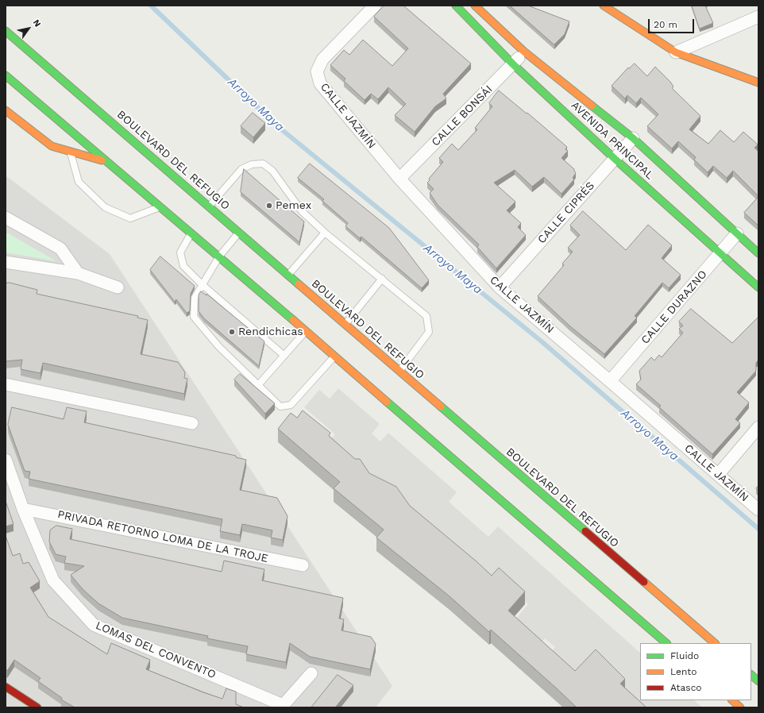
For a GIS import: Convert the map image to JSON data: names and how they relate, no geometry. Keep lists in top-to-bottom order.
{
  "streets": {
    "main road": ["AVENIDA PRINCIPAL", "BOULEVARD DEL REFUGIO"],
    "street": [
      "CALLE JAZMÍN",
      "CALLE BONSÁI",
      "CALLE CIPRÉS",
      "CALLE DURAZNO",
      "PRIVADA RETORNO LOMA DE LA TROJE",
      "LOMAS DEL CONVENTO"
    ]
  },
  "crossings": [
    ["CALLE JAZMÍN", "CALLE BONSÁI"],
    ["CALLE JAZMÍN", "CALLE CIPRÉS"],
    ["CALLE JAZMÍN", "CALLE DURAZNO"],
    ["CALLE BONSÁI", "AVENIDA PRINCIPAL"],
    ["AVENIDA PRINCIPAL", "CALLE CIPRÉS"],
    ["AVENIDA PRINCIPAL", "CALLE DURAZNO"],
    ["PRIVADA RETORNO LOMA DE LA TROJE", "LOMAS DEL CONVENTO"]
  ],
  "water": ["Arroyo Maya"],
  "places": ["Pemex", "Rendichicas"],
  "legend": ["Fluido", "Lento", "Atasco"],
  "scale_bar": "20 m",
  "north": "top right"
}
